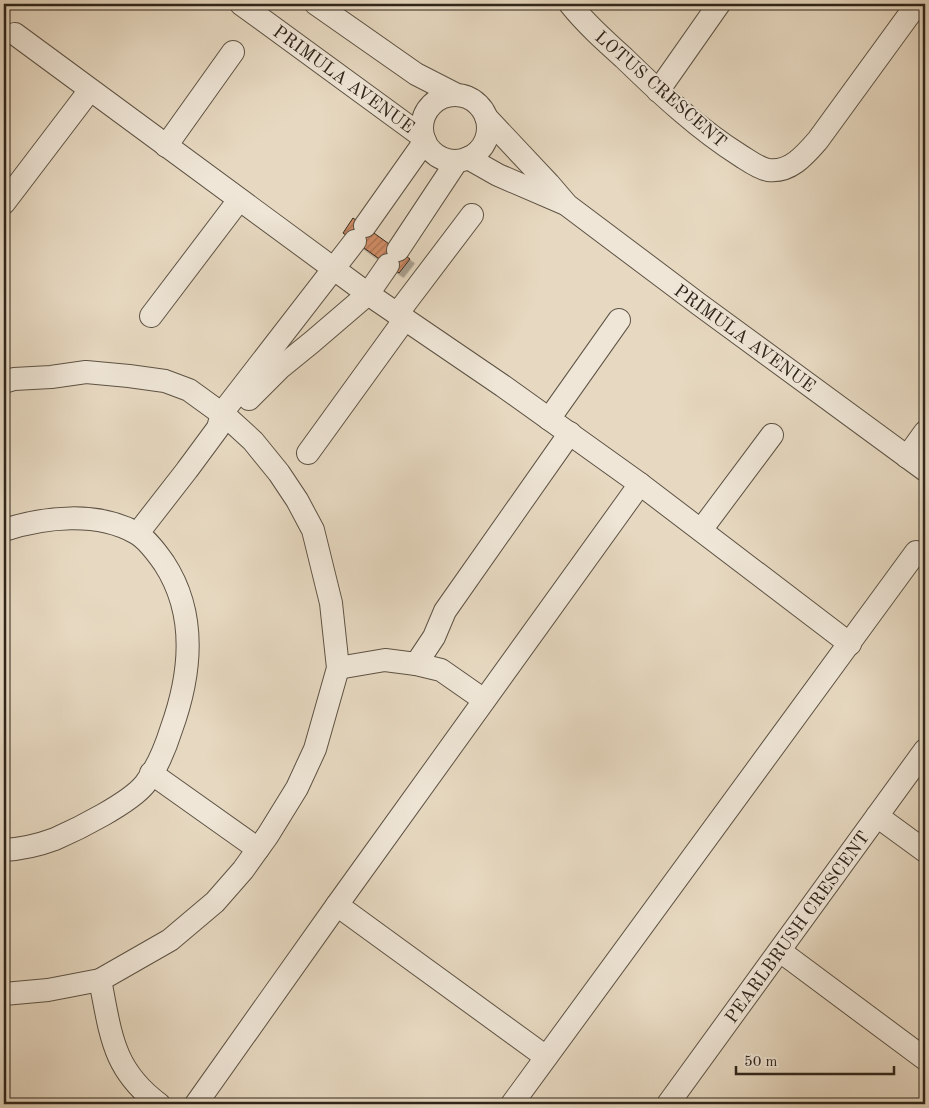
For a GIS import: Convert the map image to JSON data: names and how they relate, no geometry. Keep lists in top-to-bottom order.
{
  "streets": {
    "street": ["PRIMULA AVENUE", "LOTUS CRESCENT", "PEARLBRUSH CRESCENT"]
  },
  "scale_bar": "50 m"
}
